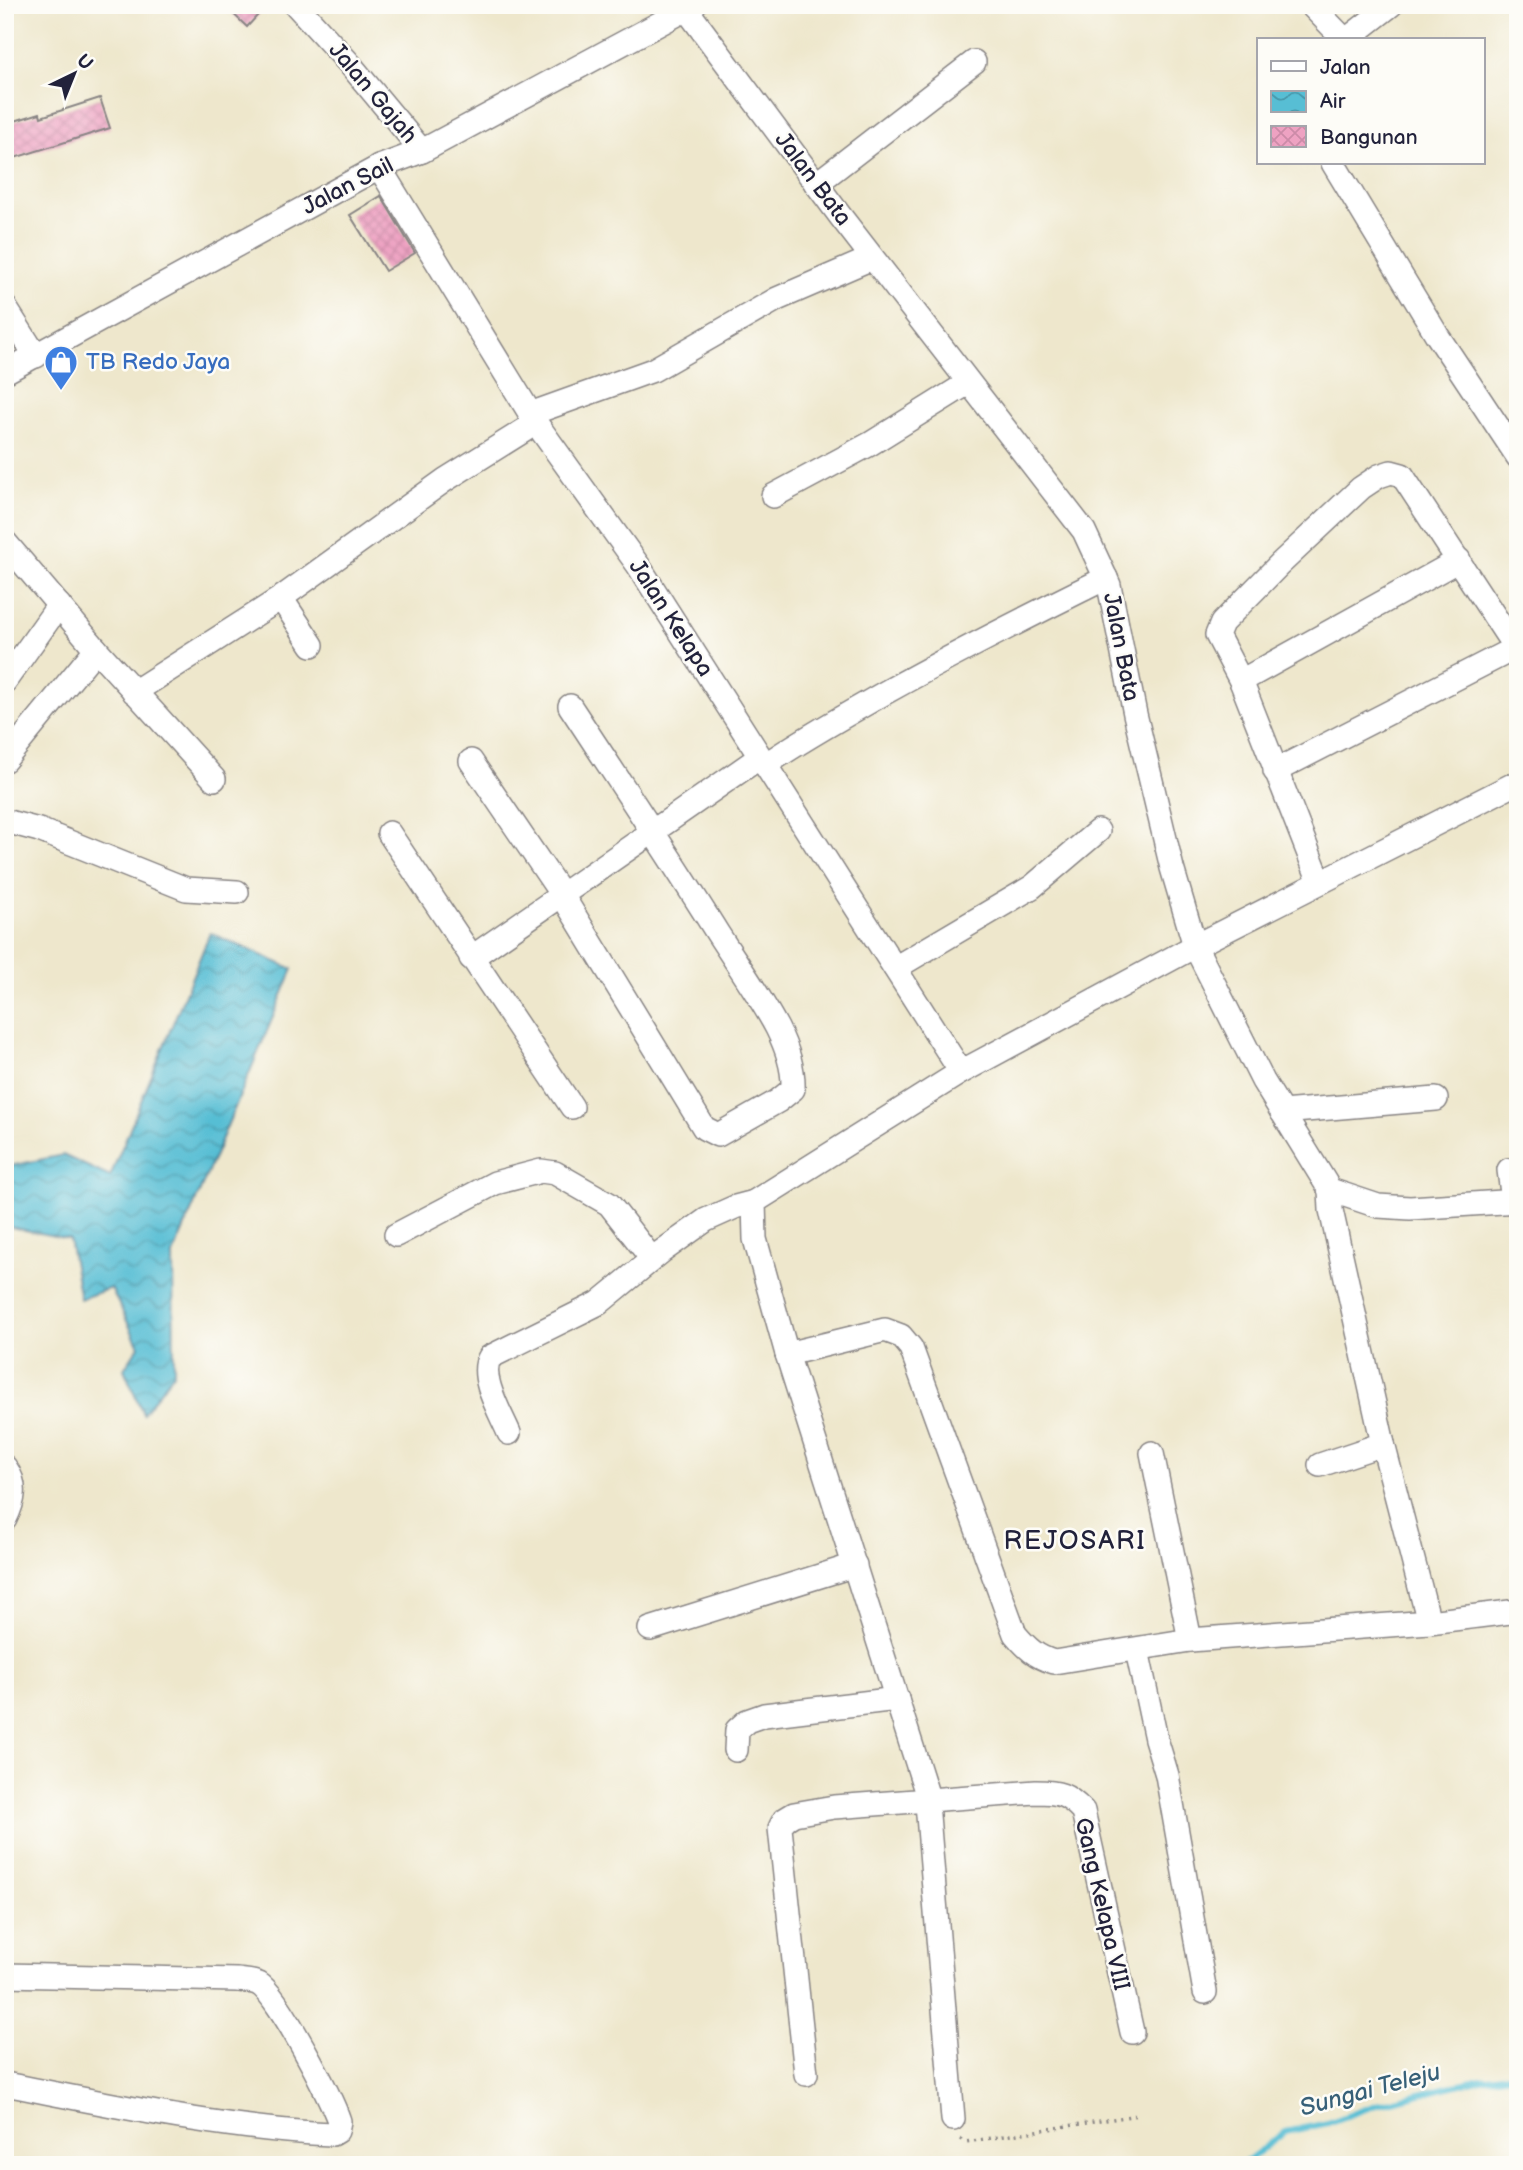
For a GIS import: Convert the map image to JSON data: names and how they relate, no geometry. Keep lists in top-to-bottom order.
{
  "streets": {
    "street": [
      "Jalan Gajah",
      "Jalan Bata",
      "Jalan Sail",
      "Jalan Kelapa",
      "Gang Kelapa VIII"
    ]
  },
  "crossings": [
    ["Jalan Gajah", "Jalan Sail"],
    ["Jalan Bata", "Jalan Sail"],
    ["Jalan Sail", "Jalan Kelapa"]
  ],
  "districts": ["REJOSARI"],
  "water": ["Sungai Teleju"],
  "places": {
    "shop": ["TB Redo Jaya"]
  },
  "legend": ["Jalan", "Air", "Bangunan"],
  "north": "top right"
}
